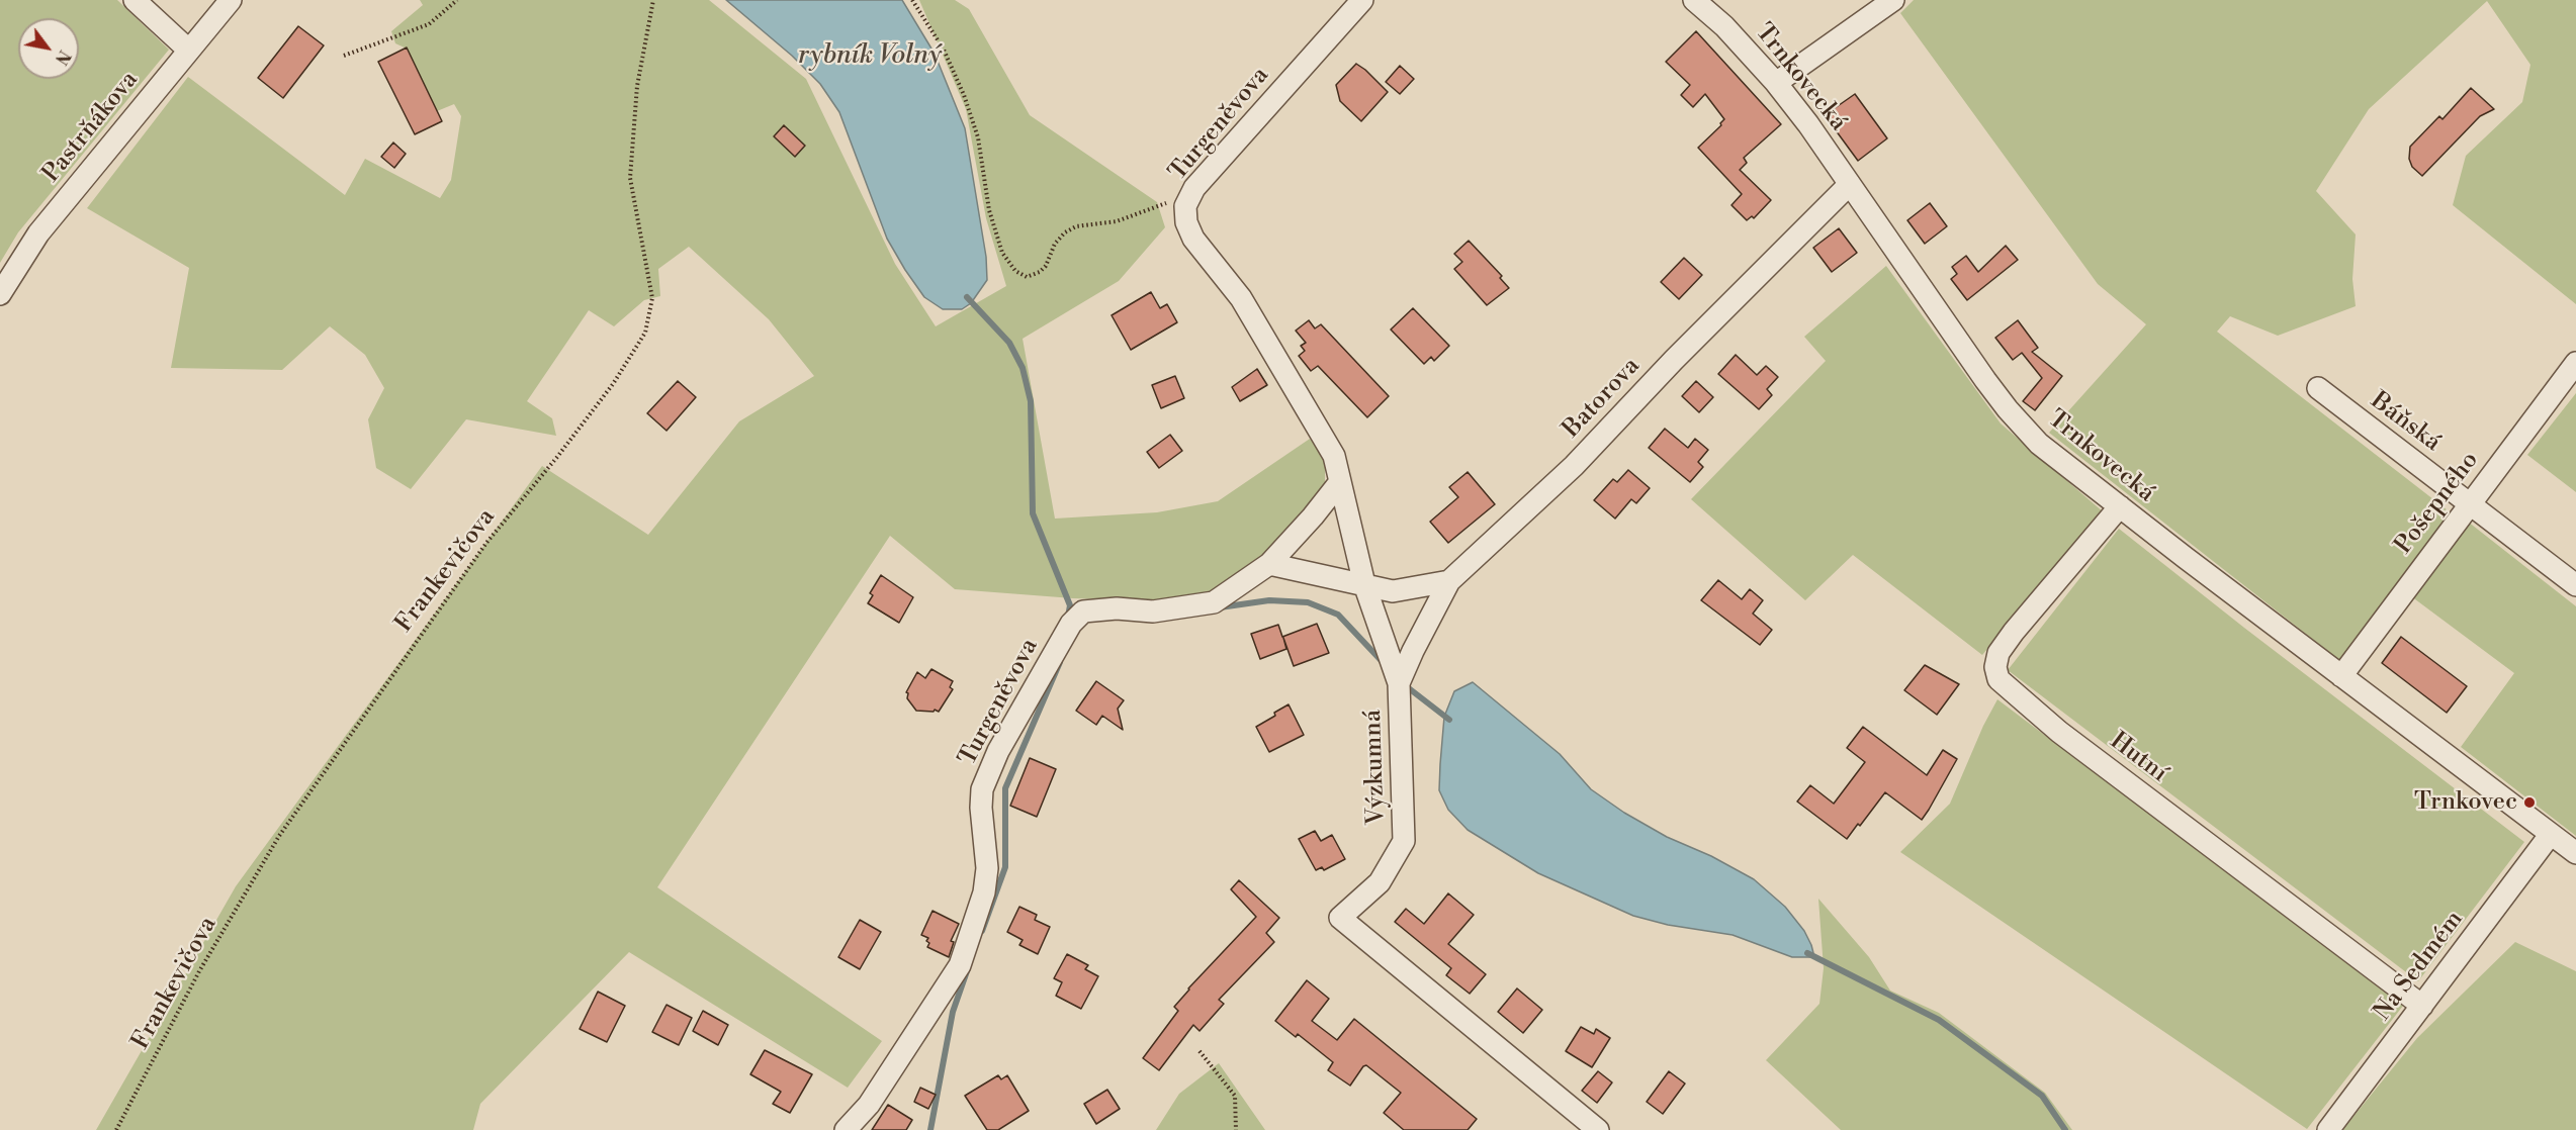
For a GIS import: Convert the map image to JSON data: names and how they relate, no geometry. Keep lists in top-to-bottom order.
{
  "streets": {
    "street": [
      "Trnkovecká",
      "Turgeněvova",
      "Pastrňákova",
      "Batorova",
      "Báňská",
      "Pošepného",
      "Hutní",
      "Výzkumná",
      "Na Sedmém"
    ],
    "path": ["Frankevičova"]
  },
  "crossings": [
    ["Trnkovecká", "Batorova"],
    ["Trnkovecká", "Pošepného"],
    ["Trnkovecká", "Hutní"],
    ["Trnkovecká", "Na Sedmém"],
    ["Turgeněvova", "Výzkumná"],
    ["Báňská", "Pošepného"],
    ["Hutní", "Na Sedmém"]
  ],
  "water": ["rybník Volný"],
  "places": ["Trnkovec"],
  "north": "bottom right"
}
